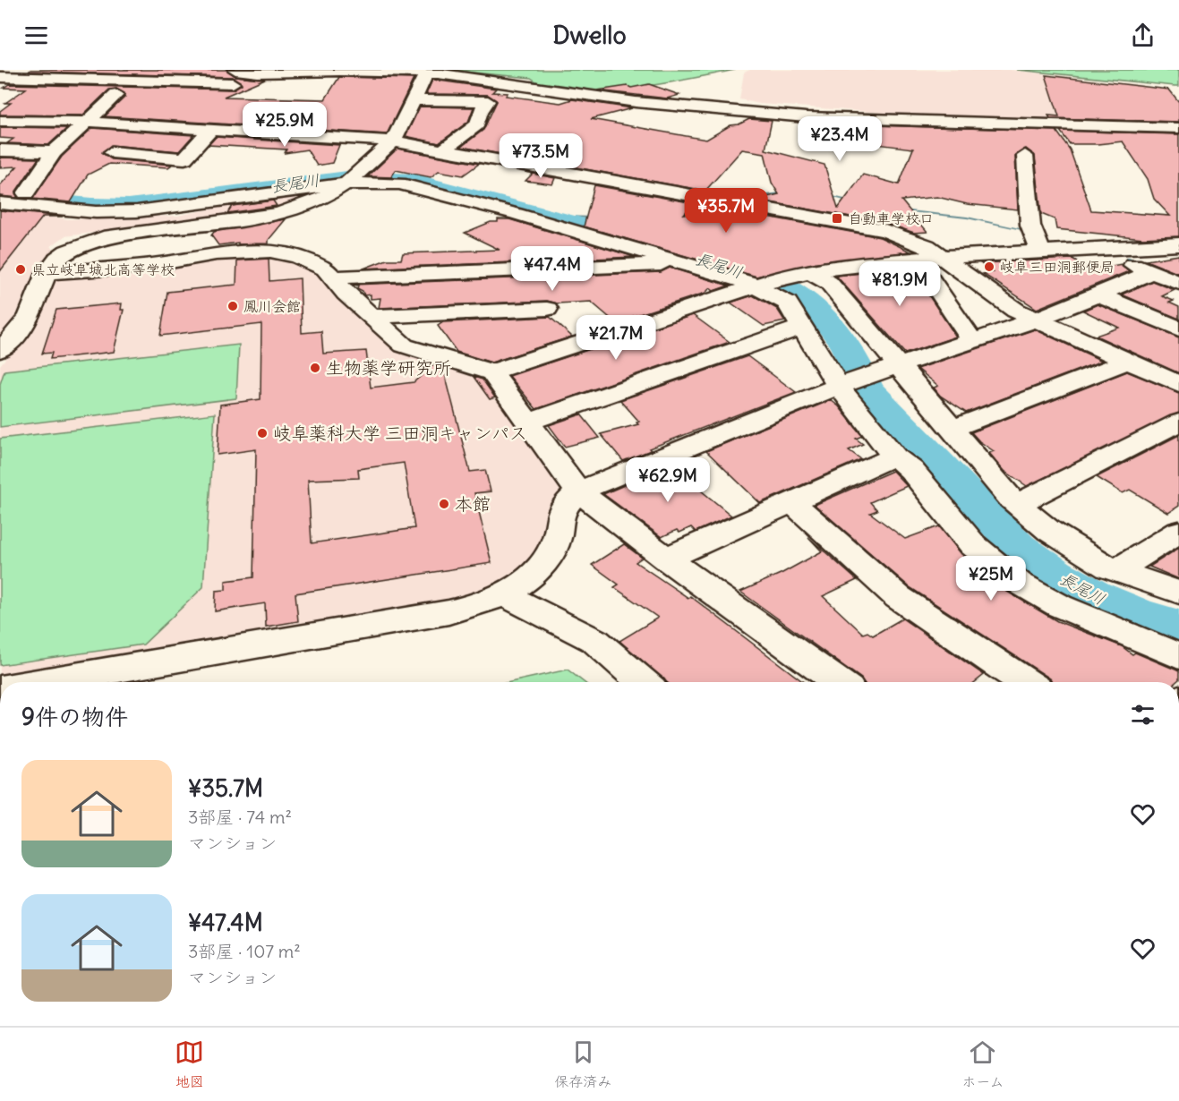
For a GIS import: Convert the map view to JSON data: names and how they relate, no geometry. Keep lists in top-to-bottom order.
{
  "water": ["長尾川"],
  "places": {
    "transit": ["自動車学校口"],
    "other": [
      "岐阜三田洞郵便局",
      "県立岐阜城北高等学校",
      "鳳川会館",
      "生物薬学研究所",
      "岐阜薬科大学 三田洞キャンパス",
      "本館"
    ]
  },
  "page": {
    "header": "Dwello",
    "price": [
      "¥25.9M",
      "¥23.4M",
      "¥73.5M",
      "¥35.7M",
      "¥47.4M",
      "¥81.9M",
      "¥21.7M",
      "¥62.9M",
      "¥25M"
    ],
    "heading": "9件の物件",
    "list": [
      {
        "name": "¥35.7M",
        "note": "3部屋 · 74 m² · マンション"
      },
      {
        "name": "¥47.4M",
        "note": "3部屋 · 107 m² · マンション"
      }
    ],
    "tabs": ["地図", "保存済み", "ホーム"]
  }
}
